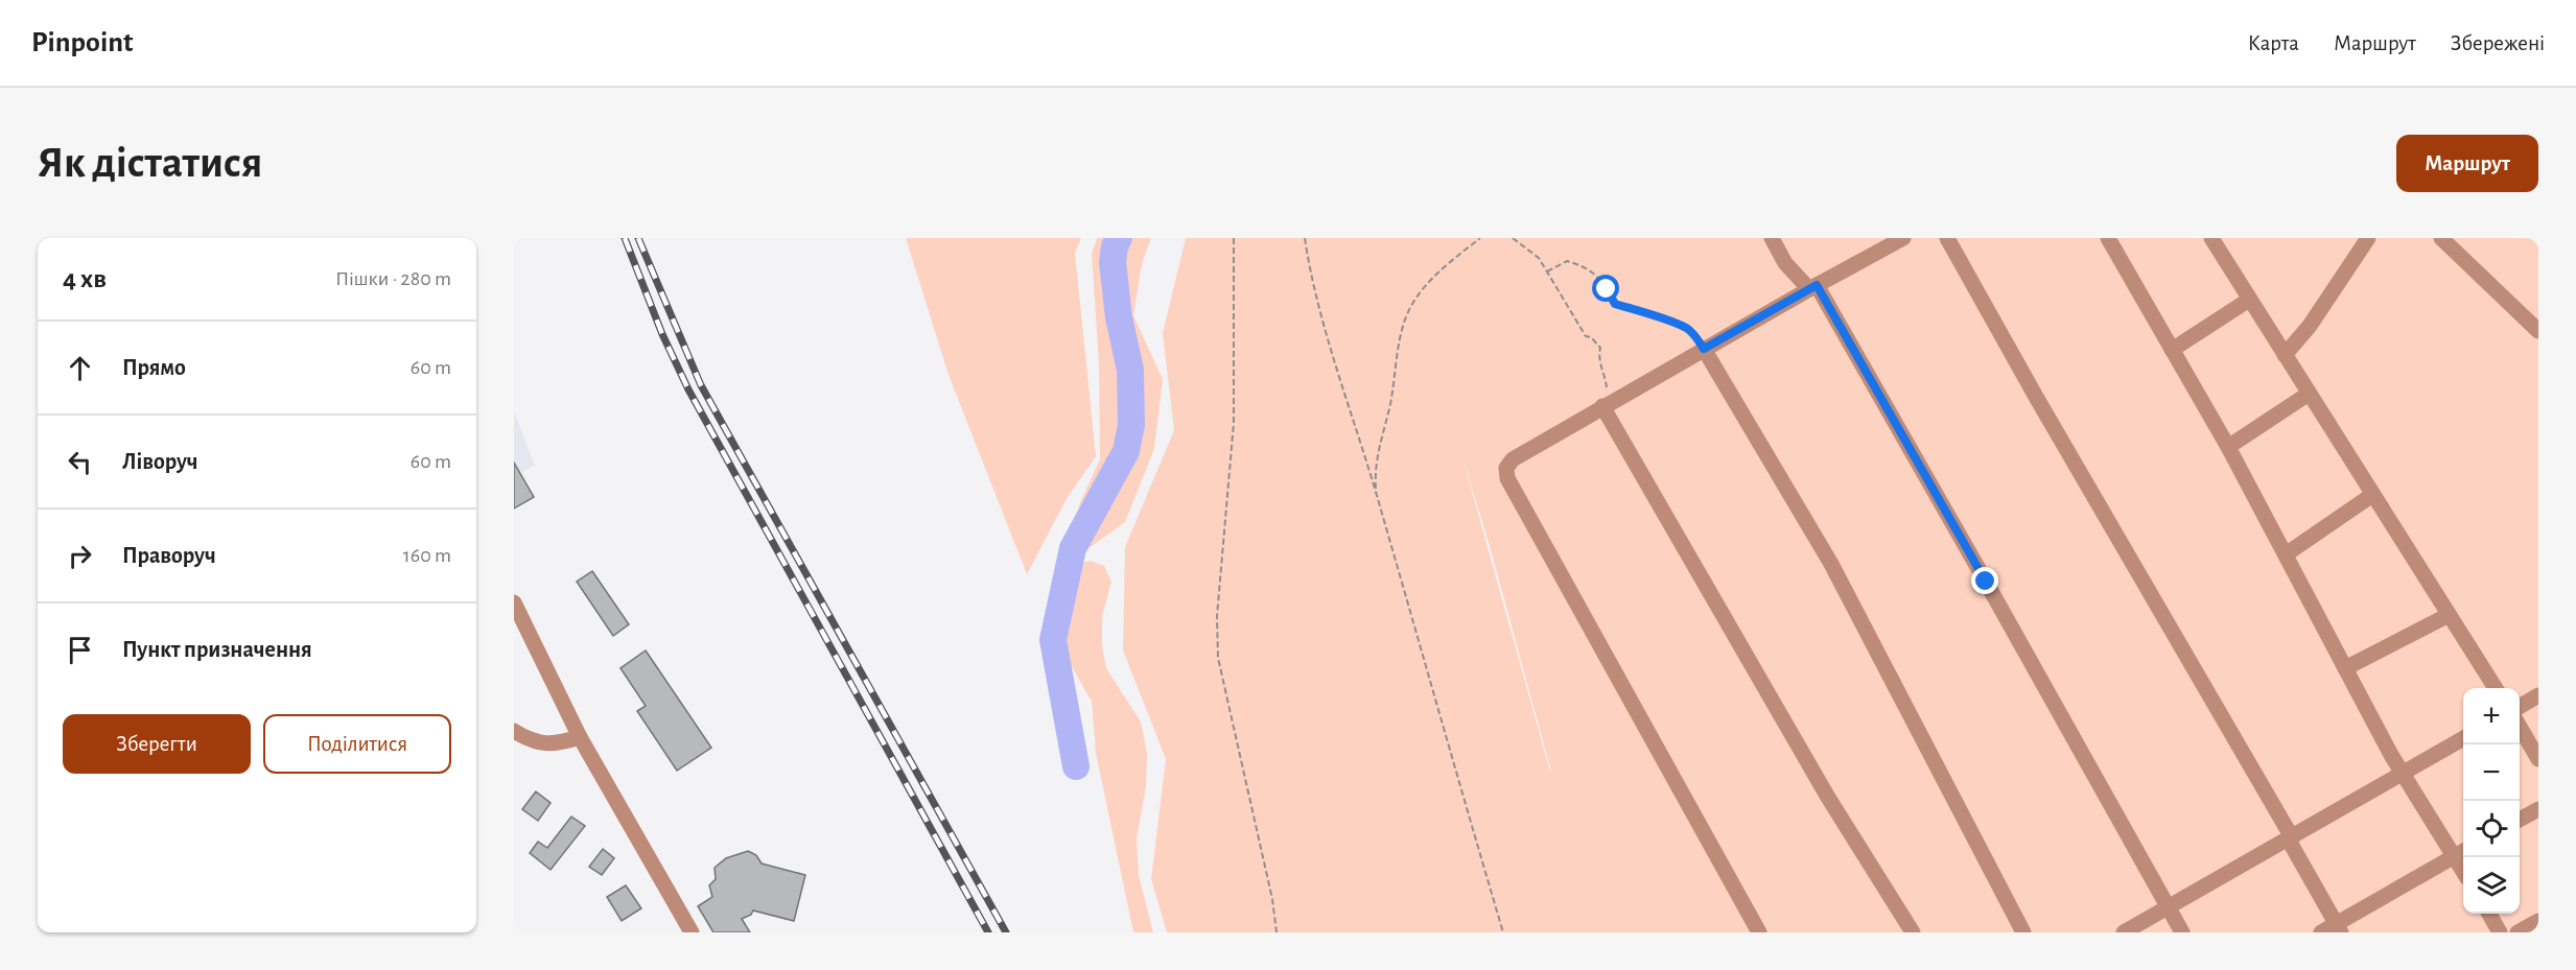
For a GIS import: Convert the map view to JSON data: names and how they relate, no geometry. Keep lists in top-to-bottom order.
{
  "page": {
    "header": "Pinpoint",
    "nav": ["Карта", "Маршрут", "Збережені"],
    "buttons": [
      "Маршрут",
      ["Зберегти", "Поділитися"]
    ],
    "title": "Як дістатися",
    "heading": ["4 хв", "Пішки · 280 m"],
    "list": [
      ["Прямо", "60 m"],
      ["Ліворуч", "60 m"],
      ["Праворуч", "160 m"],
      "Пункт призначення"
    ],
    "map_buttons": ["+", "−"]
  }
}
